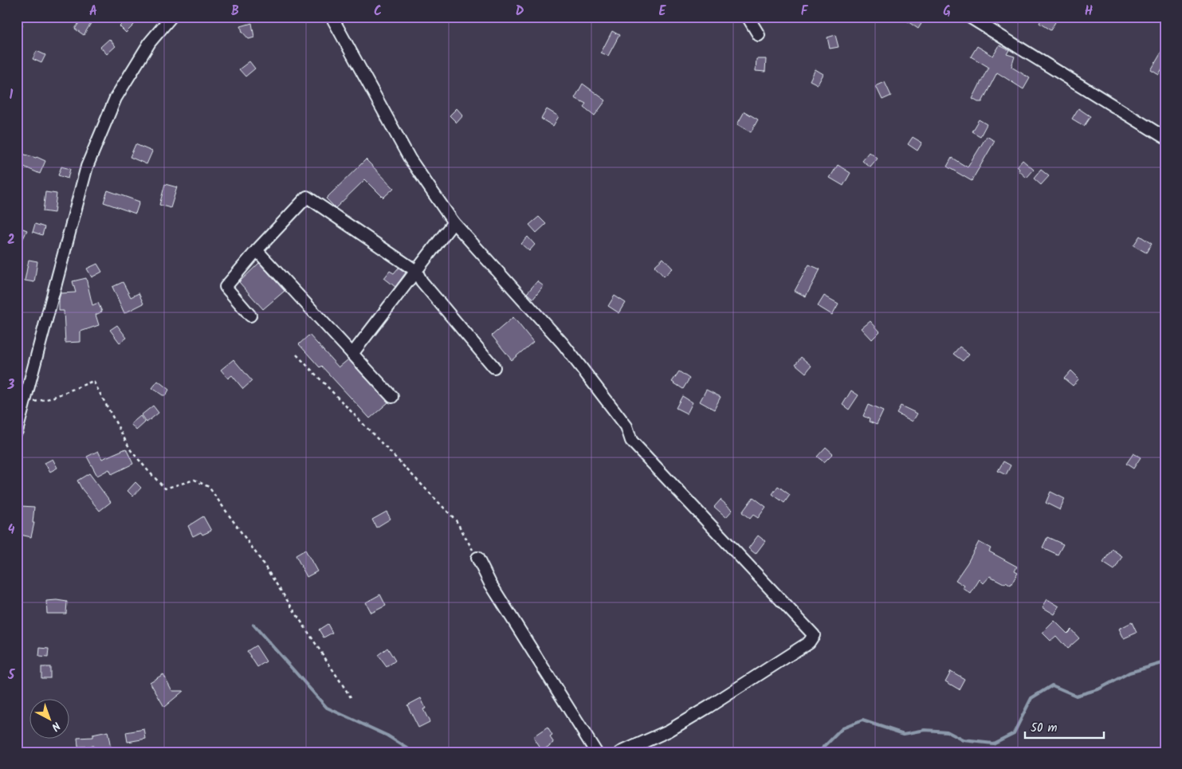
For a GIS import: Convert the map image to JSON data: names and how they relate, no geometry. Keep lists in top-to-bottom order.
{
  "scale_bar": "50 m",
  "north": "bottom right",
  "grid": {
    "columns": [
      "A",
      "B",
      "C",
      "D",
      "E",
      "F",
      "G",
      "H"
    ],
    "rows": [
      "1",
      "2",
      "3",
      "4",
      "5"
    ]
  }
}
